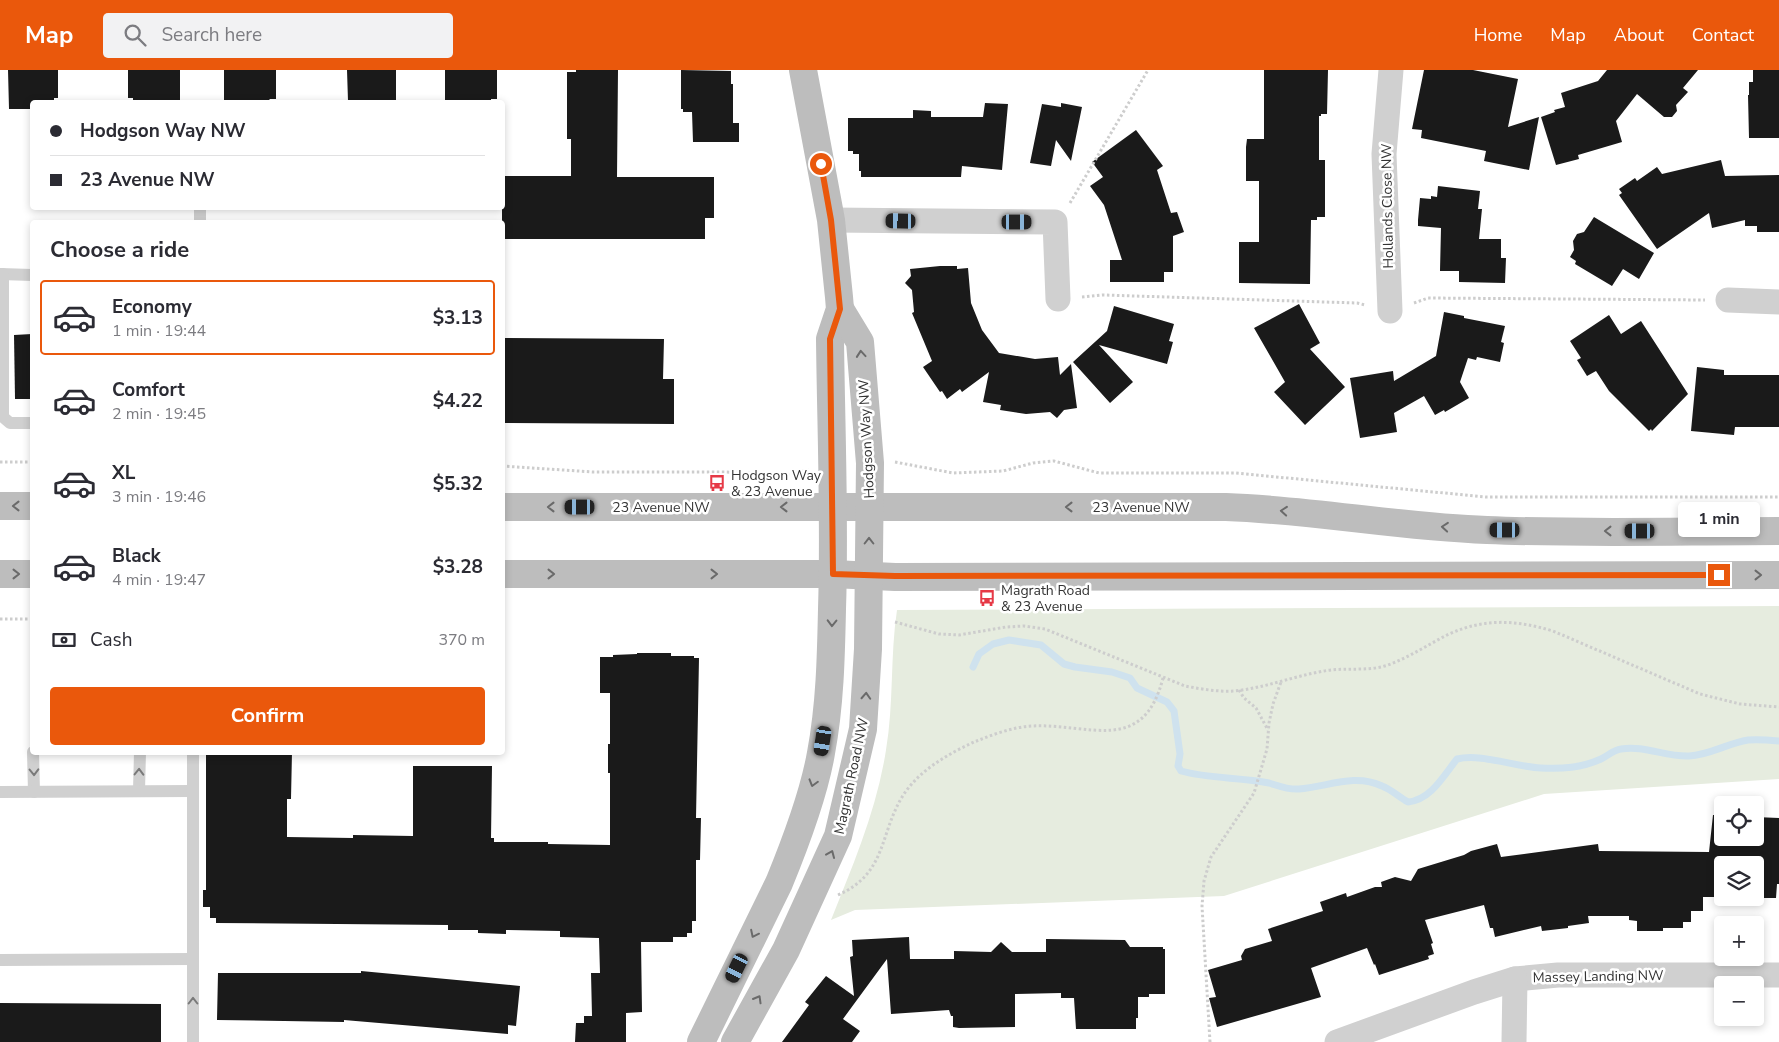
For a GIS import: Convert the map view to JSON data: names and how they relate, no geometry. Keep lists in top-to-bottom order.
{
  "streets": {
    "main road": ["Hodgson Way NW", "23 Avenue NW", "Magrath Road NW"],
    "street": ["Hollands Close NW", "Massey Landing NW"]
  },
  "crossings": [
    ["Hodgson Way NW", "23 Avenue NW"],
    ["Hodgson Way NW", "Magrath Road NW"]
  ],
  "places": {
    "bus stop": ["Hodgson Way & 23 Avenue", "Magrath Road & 23 Avenue"]
  },
  "page": {
    "header": "Map",
    "search": "Search here",
    "nav": [
      "Home",
      "Map",
      "About",
      "Contact"
    ],
    "banner": ["Hodgson Way NW", "23 Avenue NW"],
    "heading": "Choose a ride",
    "list": [
      {
        "name": "Economy",
        "note": "1 min · 19:44",
        "value": "$3.13"
      },
      {
        "name": "Comfort",
        "note": "2 min · 19:45",
        "value": "$4.22"
      },
      {
        "name": "XL",
        "note": "3 min · 19:46",
        "value": "$5.32"
      },
      {
        "name": "Black",
        "note": "4 min · 19:47",
        "value": "$3.28"
      }
    ],
    "bubble": "1 min",
    "pay": ["Cash", "370 m"],
    "buttons": "Confirm",
    "map_buttons": ["+", "−"]
  }
}
